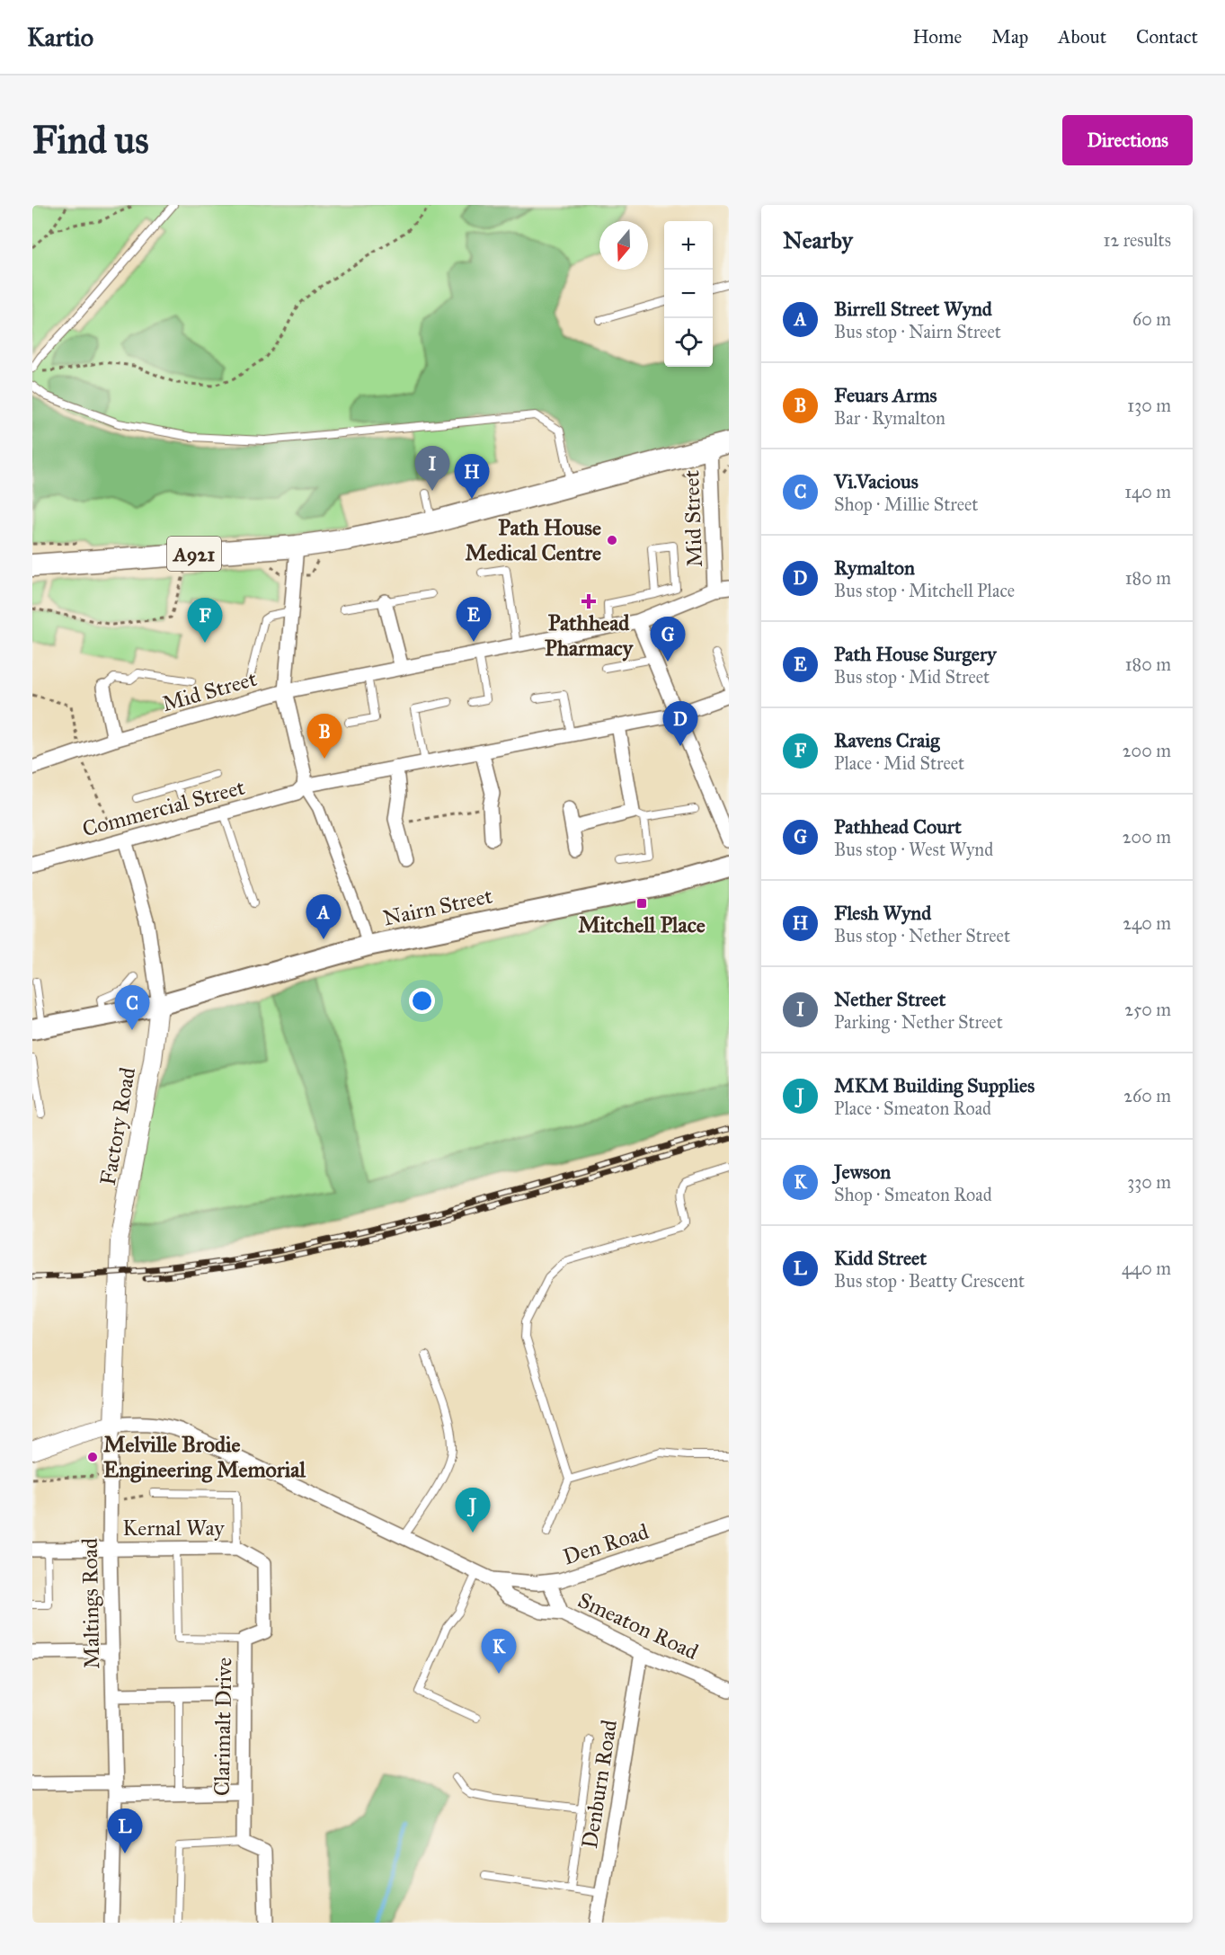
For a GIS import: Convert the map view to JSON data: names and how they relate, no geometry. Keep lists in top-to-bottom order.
{
  "streets": {
    "main road": ["A921", "Nairn Street"],
    "street": [
      "Mid Street",
      "Commercial Street",
      "Factory Road",
      "Kernal Way",
      "Den Road",
      "Maltings Road",
      "Smeaton Road",
      "Clarimalt Drive",
      "Denburn Road"
    ]
  },
  "crossings": [
    ["Mid Street", "A921"],
    ["Commercial Street", "Factory Road"],
    ["Nairn Street", "Factory Road"],
    ["Factory Road", "Maltings Road"],
    ["Kernal Way", "Maltings Road"],
    ["Kernal Way", "Clarimalt Drive"],
    ["Den Road", "Smeaton Road"],
    ["Smeaton Road", "Denburn Road"]
  ],
  "places": {
    "other": ["Path House Medical Centre", "Melville Brodie Engineering Memorial"],
    "health": ["Pathhead Pharmacy"],
    "transit": ["Mitchell Place"]
  },
  "north": "bottom",
  "page": {
    "header": "Kartio",
    "nav": [
      "Home",
      "Map",
      "About",
      "Contact"
    ],
    "buttons": "Directions",
    "title": "Find us",
    "heading": ["Nearby", "12 results"],
    "map_buttons": ["+", "−"],
    "list": [
      {
        "mark": "A",
        "name": "Birrell Street Wynd",
        "note": "Bus stop · Nairn Street",
        "value": "60 m"
      },
      {
        "mark": "B",
        "name": "Feuars Arms",
        "note": "Bar · Rymalton",
        "value": "130 m"
      },
      {
        "mark": "C",
        "name": "Vi.Vacious",
        "note": "Shop · Millie Street",
        "value": "140 m"
      },
      {
        "mark": "D",
        "name": "Rymalton",
        "note": "Bus stop · Mitchell Place",
        "value": "180 m"
      },
      {
        "mark": "E",
        "name": "Path House Surgery",
        "note": "Bus stop · Mid Street",
        "value": "180 m"
      },
      {
        "mark": "F",
        "name": "Ravens Craig",
        "note": "Place · Mid Street",
        "value": "200 m"
      },
      {
        "mark": "G",
        "name": "Pathhead Court",
        "note": "Bus stop · West Wynd",
        "value": "200 m"
      },
      {
        "mark": "H",
        "name": "Flesh Wynd",
        "note": "Bus stop · Nether Street",
        "value": "240 m"
      },
      {
        "mark": "I",
        "name": "Nether Street",
        "note": "Parking · Nether Street",
        "value": "250 m"
      },
      {
        "mark": "J",
        "name": "MKM Building Supplies",
        "note": "Place · Smeaton Road",
        "value": "260 m"
      },
      {
        "mark": "K",
        "name": "Jewson",
        "note": "Shop · Smeaton Road",
        "value": "330 m"
      },
      {
        "mark": "L",
        "name": "Kidd Street",
        "note": "Bus stop · Beatty Crescent",
        "value": "440 m"
      }
    ],
    "pins": [
      "I",
      "H",
      "E",
      "F",
      "G",
      "D",
      "B",
      "A",
      "C",
      "J",
      "K",
      "L"
    ]
  }
}
